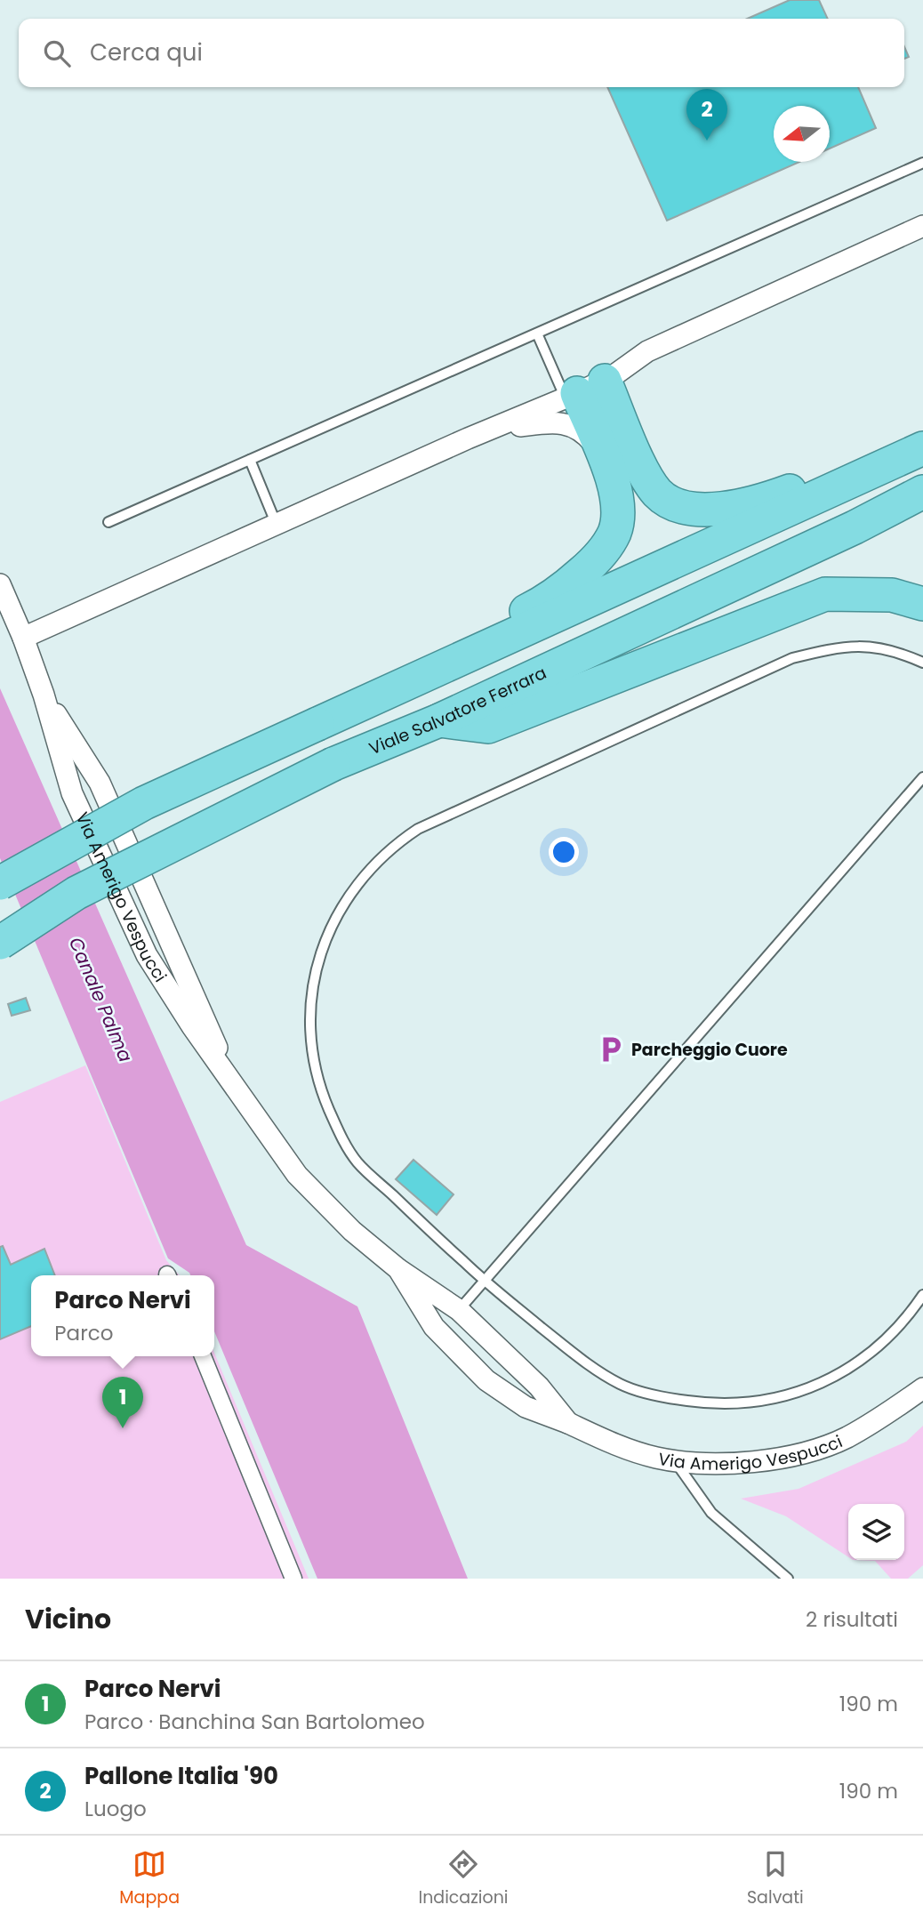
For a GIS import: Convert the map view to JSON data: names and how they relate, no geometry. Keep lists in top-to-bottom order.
{
  "streets": {
    "highway": ["Viale Salvatore Ferrara"],
    "street": ["Via Amerigo Vespucci"]
  },
  "water": ["Canale Palma"],
  "places": {
    "parking": ["Parcheggio Cuore"]
  },
  "north": "left",
  "page": {
    "search": "Cerca qui",
    "pins": ["2", "1"],
    "popup": ["Parco Nervi", "Parco"],
    "heading": ["Vicino", "2 risultati"],
    "list": [
      {
        "mark": "1",
        "name": "Parco Nervi",
        "note": "Parco · Banchina San Bartolomeo",
        "value": "190 m"
      },
      {
        "mark": "2",
        "name": "Pallone Italia '90",
        "note": "Luogo",
        "value": "190 m"
      }
    ],
    "nav": ["Mappa", "Indicazioni", "Salvati"]
  }
}
